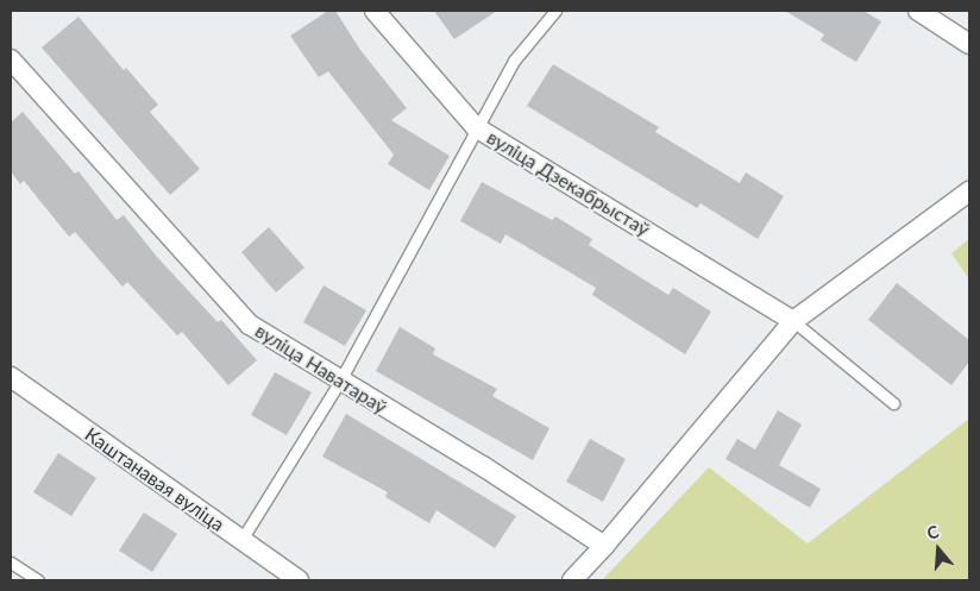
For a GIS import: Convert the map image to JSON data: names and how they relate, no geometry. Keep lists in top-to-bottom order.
{
  "streets": {
    "street": ["вуліца Дзекабрыстаў", "вуліца Наватараў", "Каштанавая вуліца"]
  },
  "north": "top"
}
